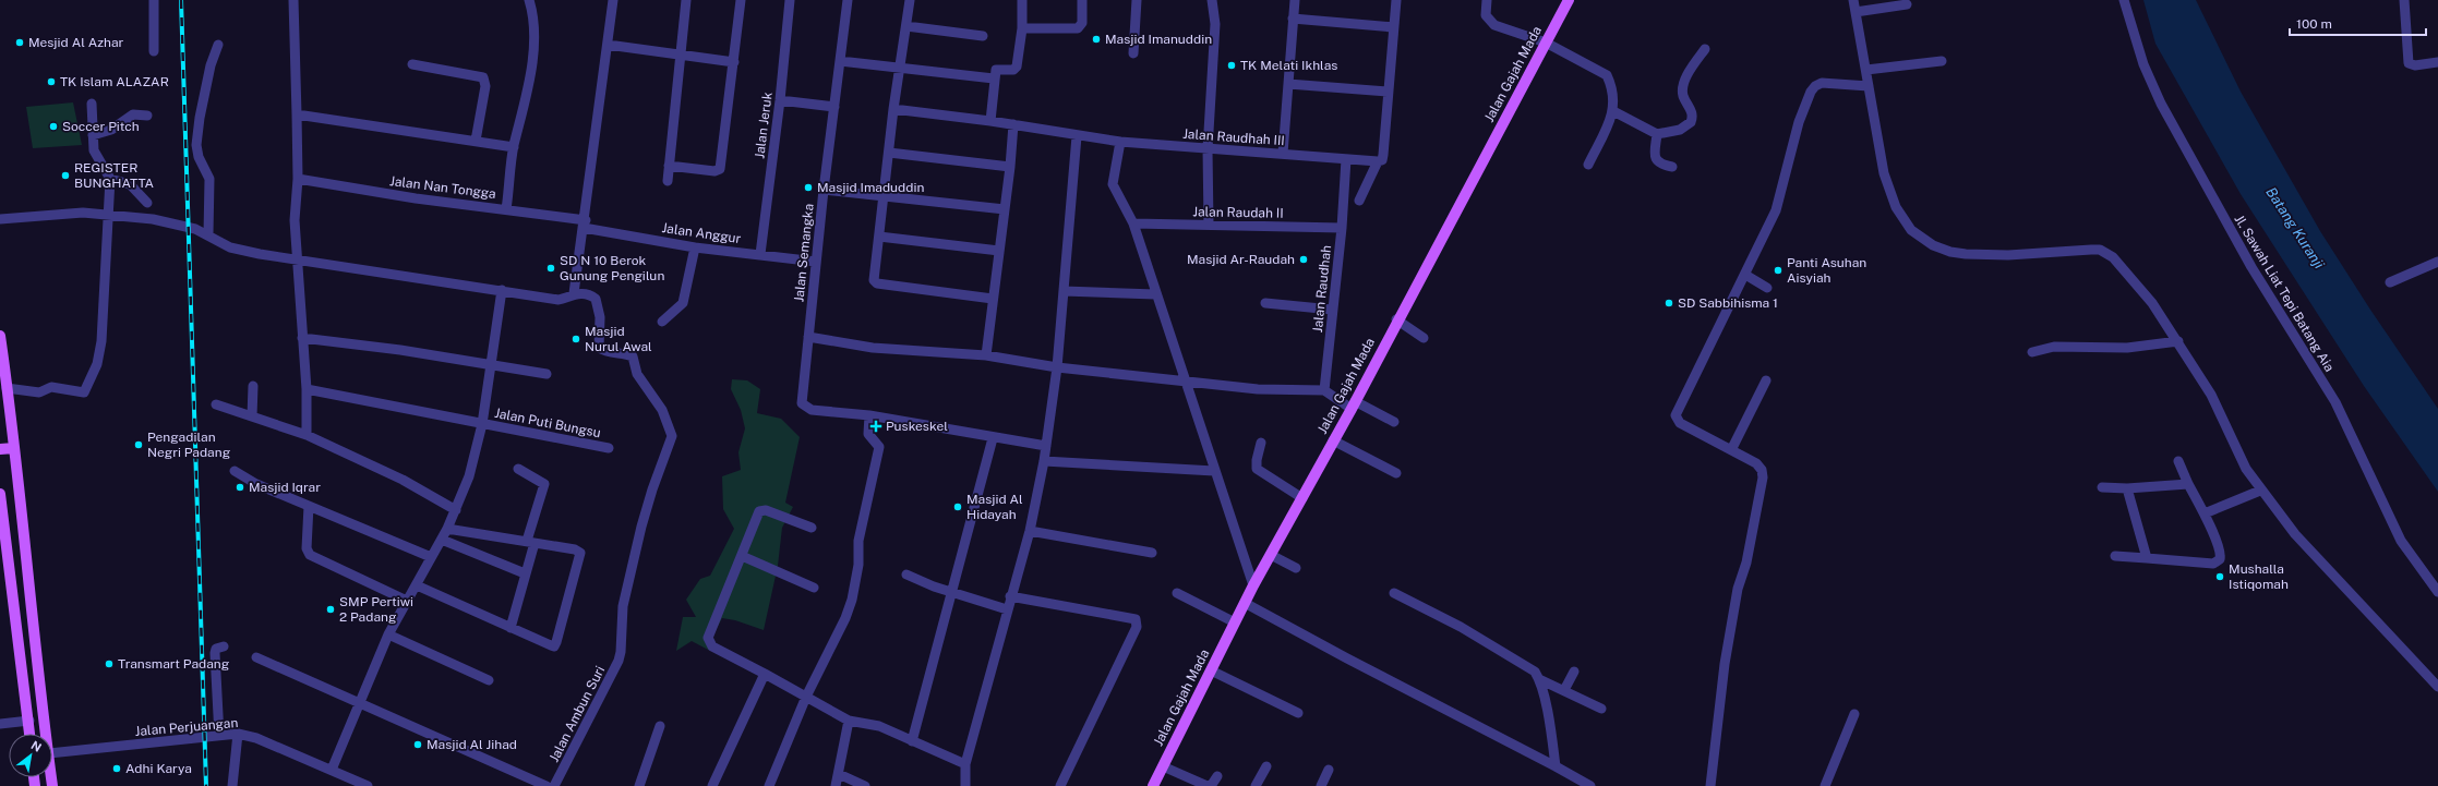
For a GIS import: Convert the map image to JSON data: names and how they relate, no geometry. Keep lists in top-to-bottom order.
{
  "streets": {
    "main road": ["Jalan Gajah Mada"],
    "street": [
      "Jalan Jeruk",
      "Jalan Raudhah III",
      "Jalan Nan Tongga",
      "Jalan Raudah II",
      "Jalan Anggur",
      "Jalan Semangka",
      "Jalan Raudhah",
      "Jl. Sawah Liat Tepi Batang Aia",
      "Jalan Puti Bungsu",
      "Jalan Ambun Suri",
      "Jalan Perjuangan"
    ]
  },
  "crossings": [
    ["Jalan Jeruk", "Jalan Anggur"],
    ["Jalan Raudhah III", "Jalan Raudhah"],
    ["Jalan Nan Tongga", "Jalan Anggur"],
    ["Jalan Raudah II", "Jalan Raudhah"],
    ["Jalan Anggur", "Jalan Semangka"]
  ],
  "water": ["Batang Kuranji"],
  "places": {
    "other": [
      "Masjid Imanuddin",
      "Mesjid Al Azhar",
      "TK Melati Ikhlas",
      "TK Islam ALAZAR",
      "Soccer Pitch",
      "REGISTER BUNGHATTA",
      "Masjid Imaduddin",
      "Masjid Ar-Raudah",
      "SD N 10 Berok Gunung Pengilun",
      "Panti Asuhan Aisyiah",
      "SD Sabbihisma 1",
      "Masjid Nurul Awal",
      "Pengadilan Negri Padang",
      "Masjid Iqrar",
      "Masjid Al Hidayah",
      "Mushalla Istiqomah",
      "SMP Pertiwi 2 Padang",
      "Transmart Padang",
      "Masjid Al Jihad",
      "Adhi Karya"
    ],
    "health": ["Puskeskel"]
  },
  "scale_bar": "100 m",
  "north": "top right"
}
